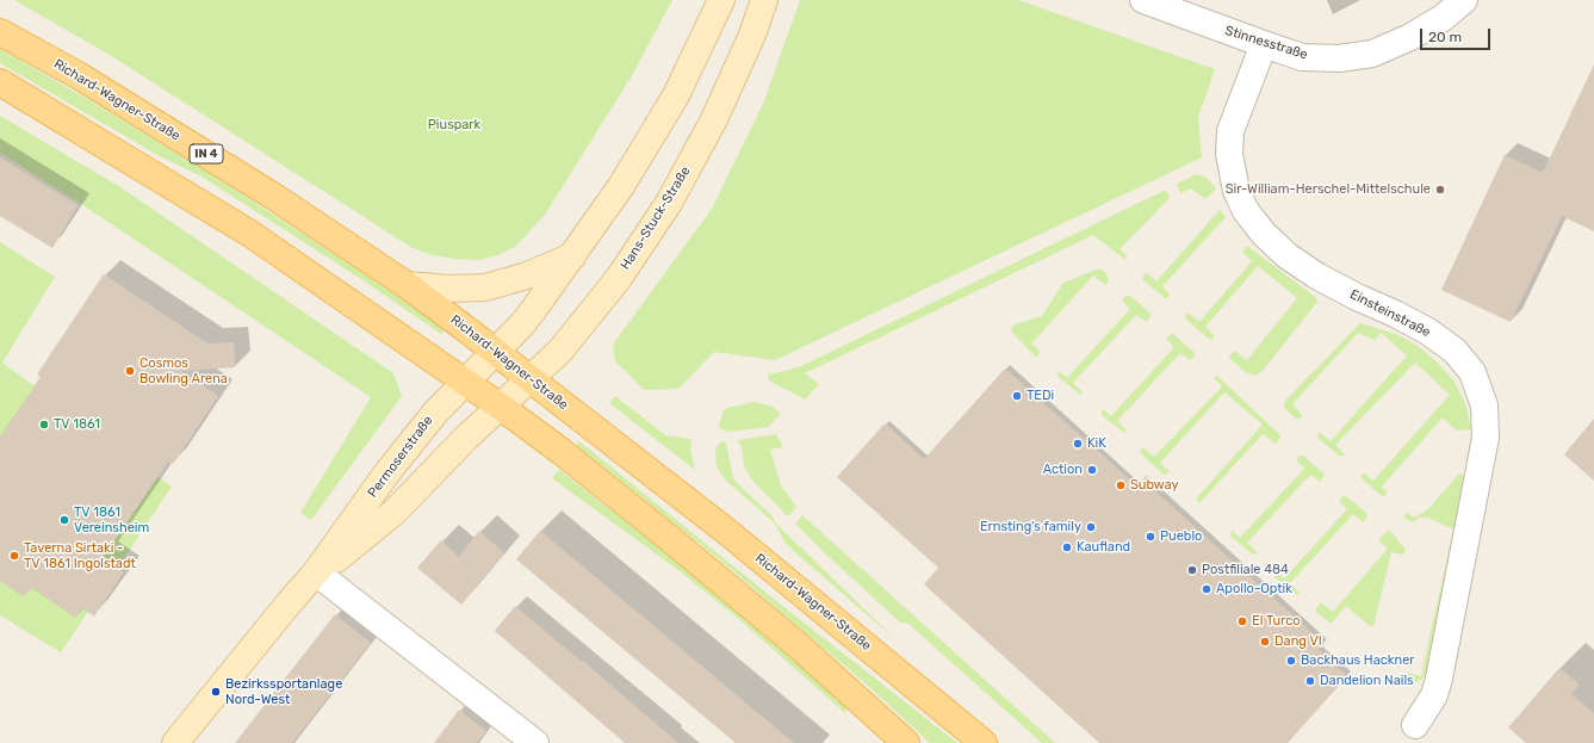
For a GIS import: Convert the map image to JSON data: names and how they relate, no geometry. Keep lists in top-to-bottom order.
{
  "streets": {
    "main road": [
      "Richard-Wagner-Straße",
      "IN 4",
      "Hans-Stuck-Straße",
      "Permoserstraße"
    ],
    "street": ["Stinnesstraße", "Einsteinstraße"]
  },
  "crossings": [
    ["Stinnesstraße", "Einsteinstraße"],
    ["Richard-Wagner-Straße", "IN 4"],
    ["Richard-Wagner-Straße", "Hans-Stuck-Straße"],
    ["Richard-Wagner-Straße", "Permoserstraße"],
    ["Hans-Stuck-Straße", "Permoserstraße"]
  ],
  "parks": ["Piuspark"],
  "places": [
    "Sir-William-Herschel-Mittelschule",
    "Cosmos Bowling Arena",
    "TEDi",
    "TV 1861",
    "KiK",
    "Action",
    "Subway",
    "TV 1861 Vereinsheim",
    "Ernsting's family",
    "Pueblo",
    "Kaufland",
    "Taverna Sirtaki - TV 1861 Ingolstadt",
    "Postfiliale 484",
    "Apollo-Optik",
    "El Turco",
    "Dang VI",
    "Backhaus Hackner",
    "Dandelion Nails",
    "Bezirkssportanlage Nord-West"
  ],
  "scale_bar": "20 m"
}
